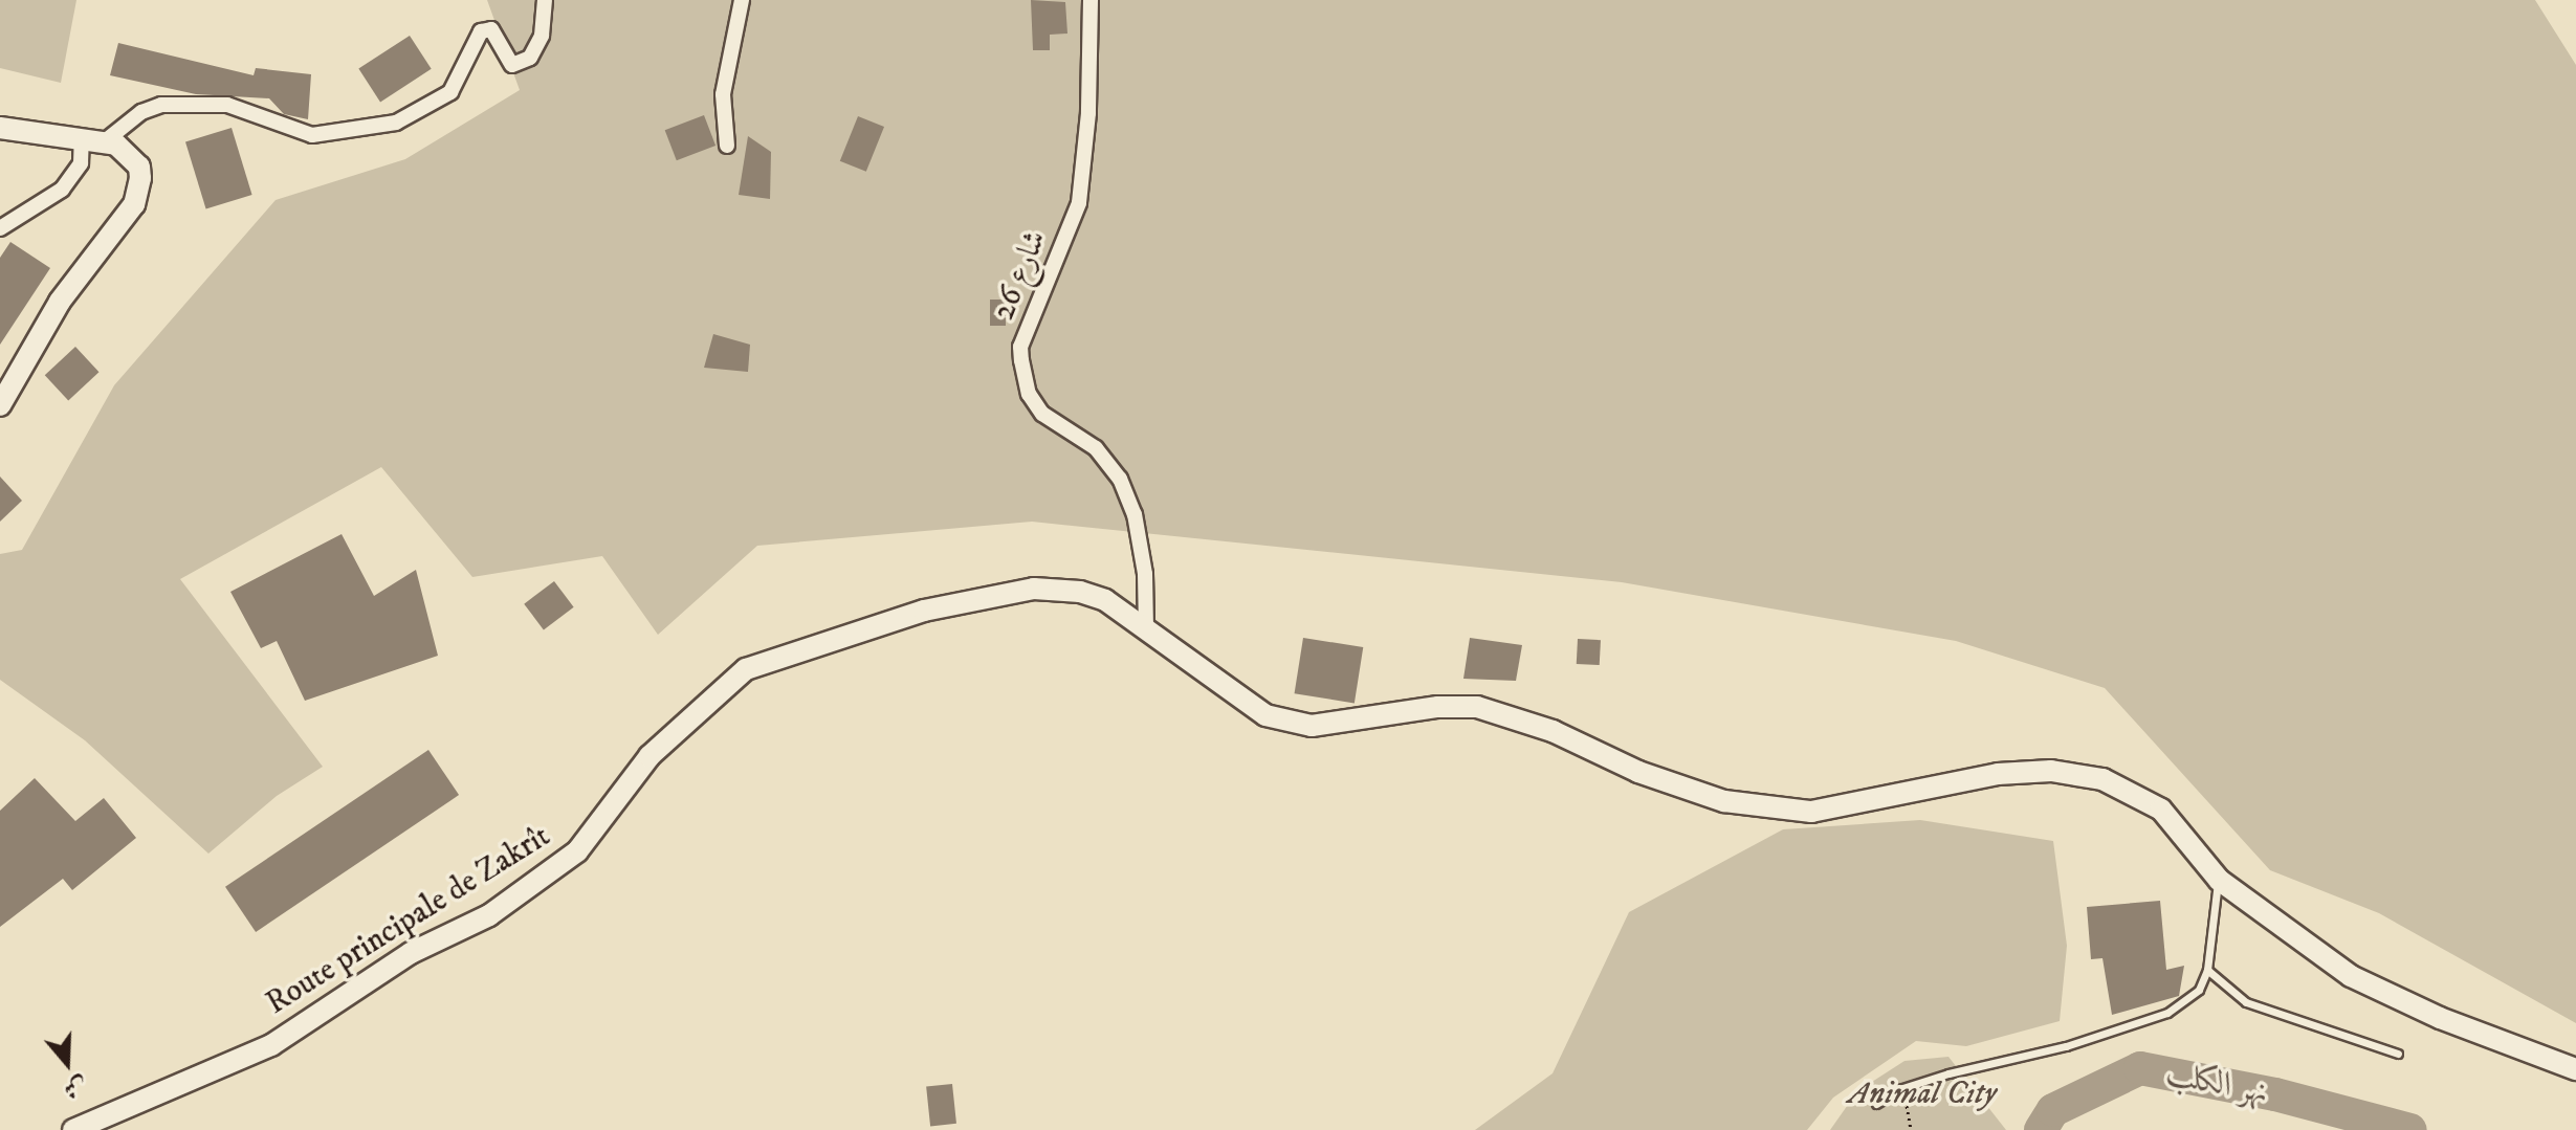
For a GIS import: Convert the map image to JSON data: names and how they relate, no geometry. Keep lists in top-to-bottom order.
{
  "streets": {
    "street": ["شارع 26", "Route principale de Zakrît"]
  },
  "crossings": [
    ["شارع 26", "Route principale de Zakrît"]
  ],
  "water": ["نهر الكلب"],
  "parks": ["Animal City"],
  "north": "bottom"
}
